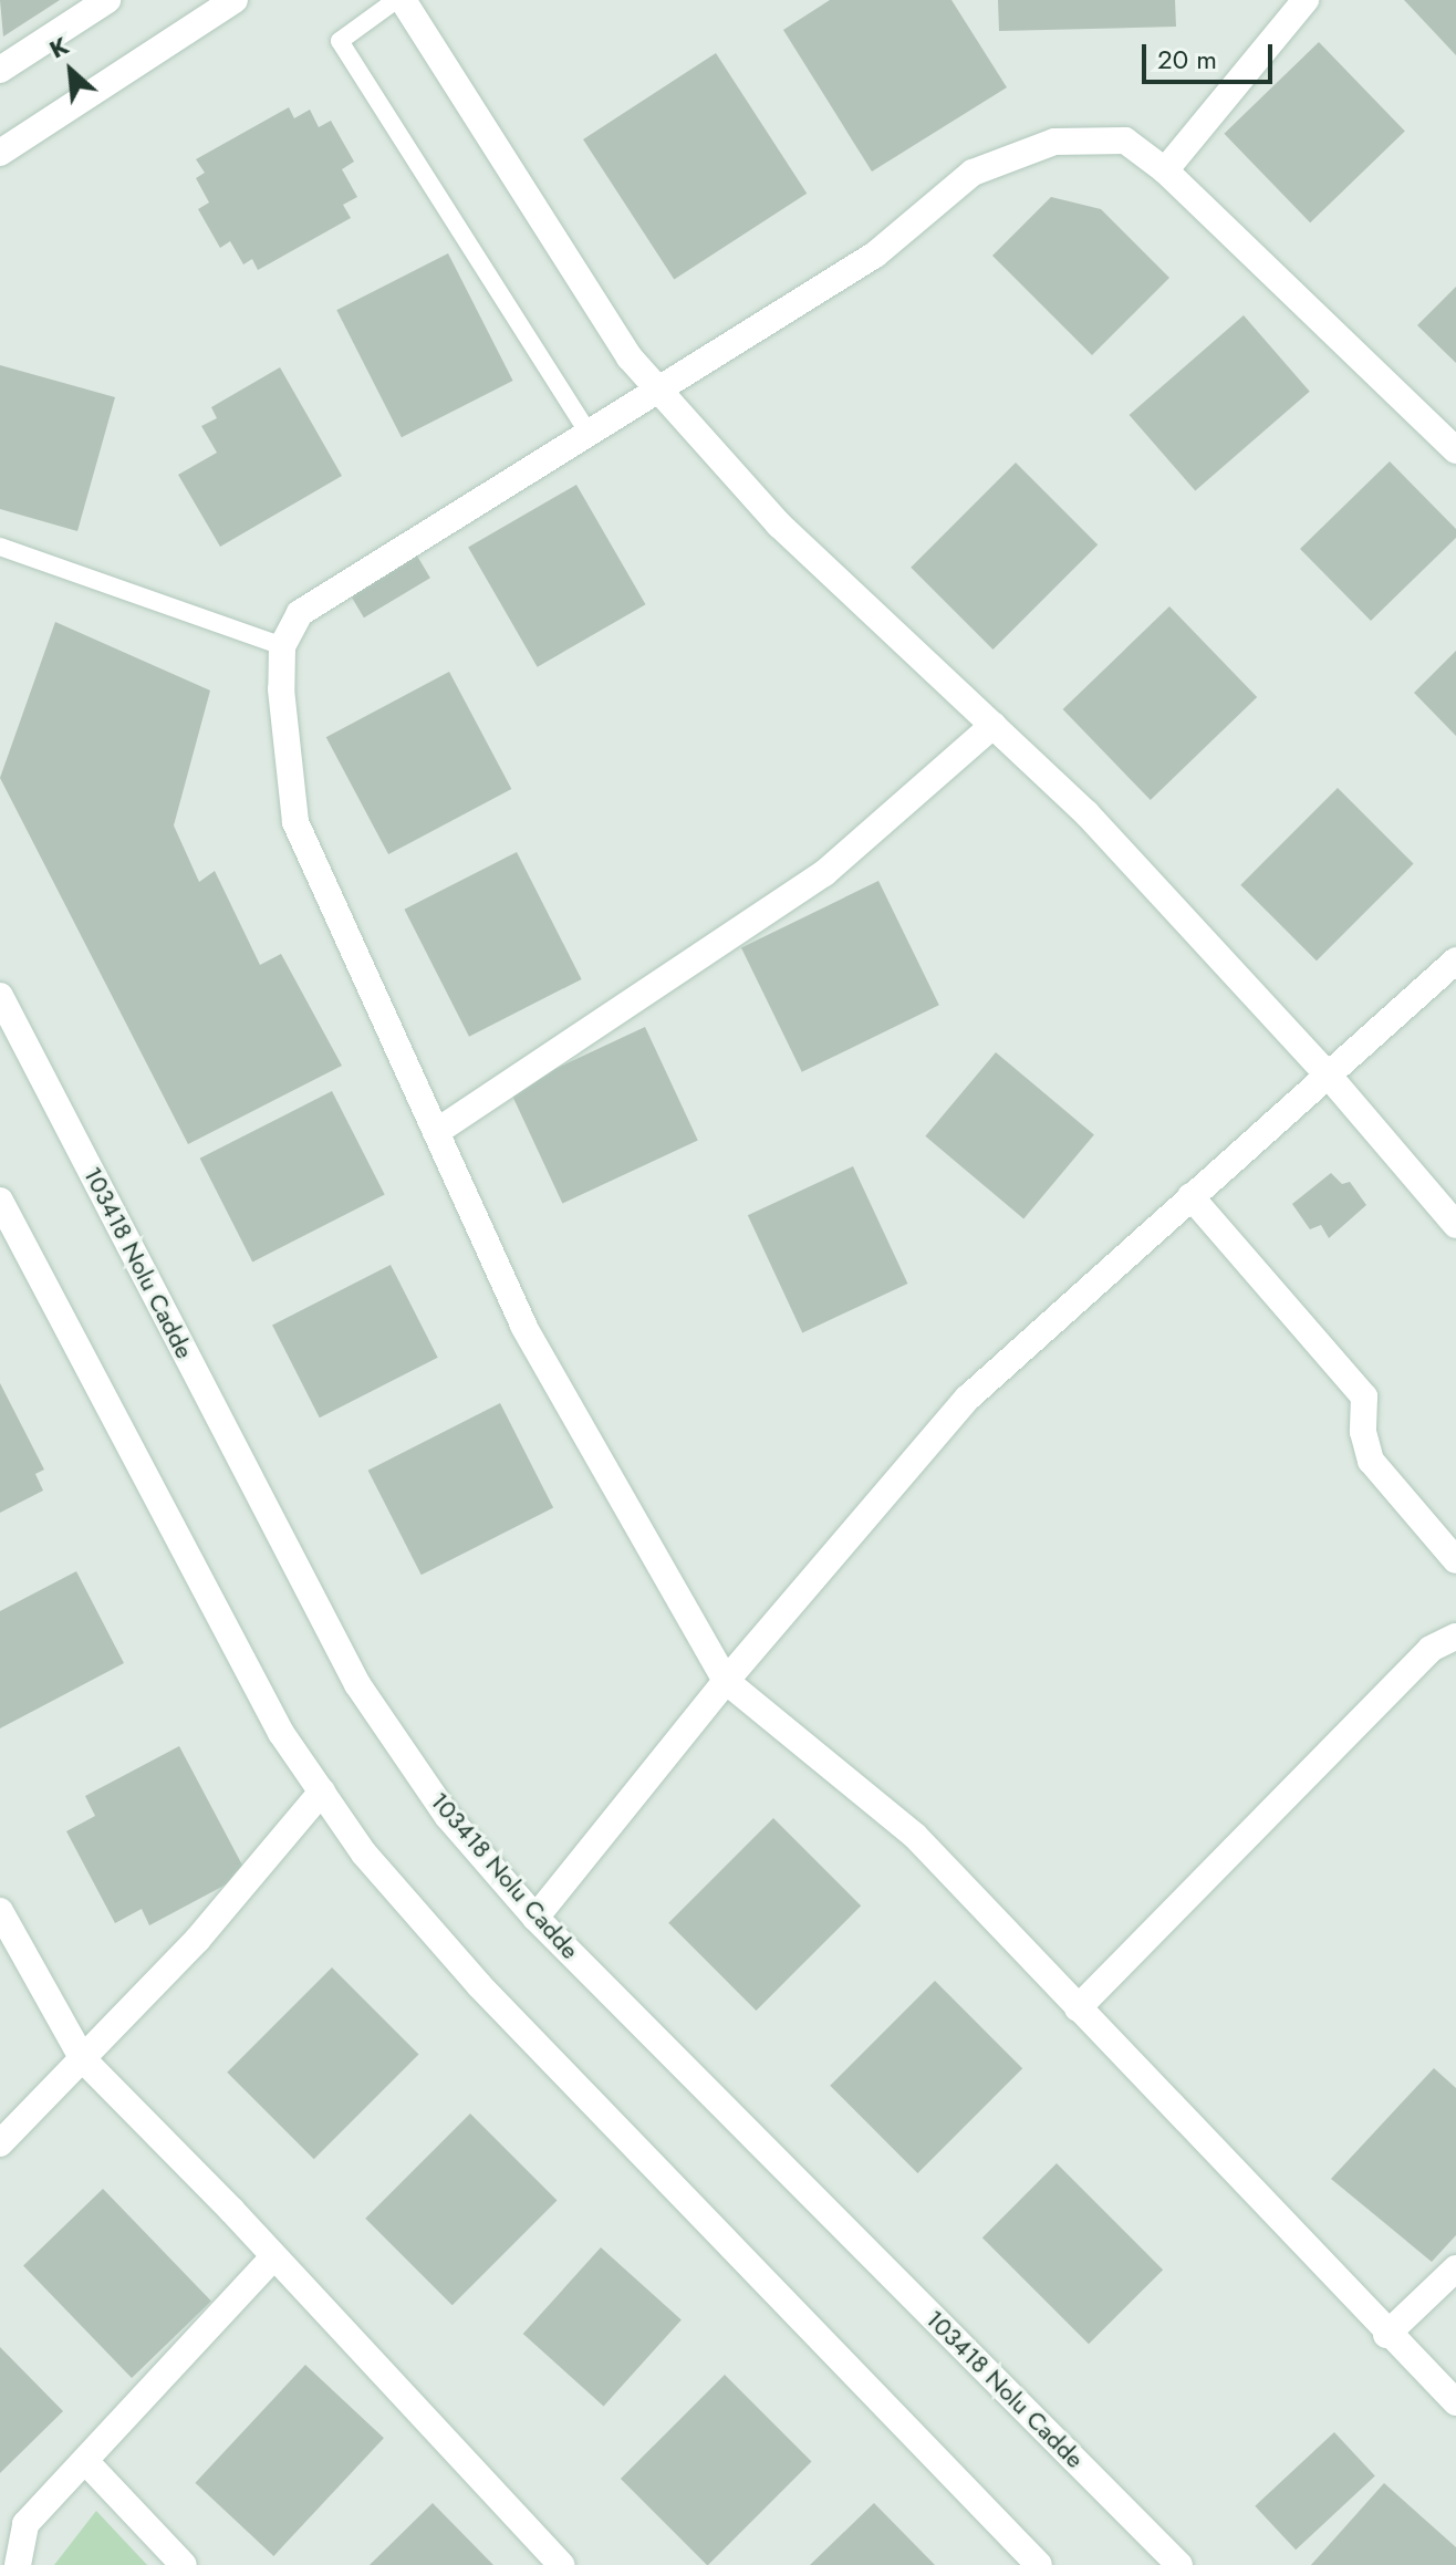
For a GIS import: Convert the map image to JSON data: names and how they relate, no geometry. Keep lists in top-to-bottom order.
{
  "streets": {
    "street": ["103418 Nolu Cadde"]
  },
  "scale_bar": "20 m",
  "north": "top left"
}
